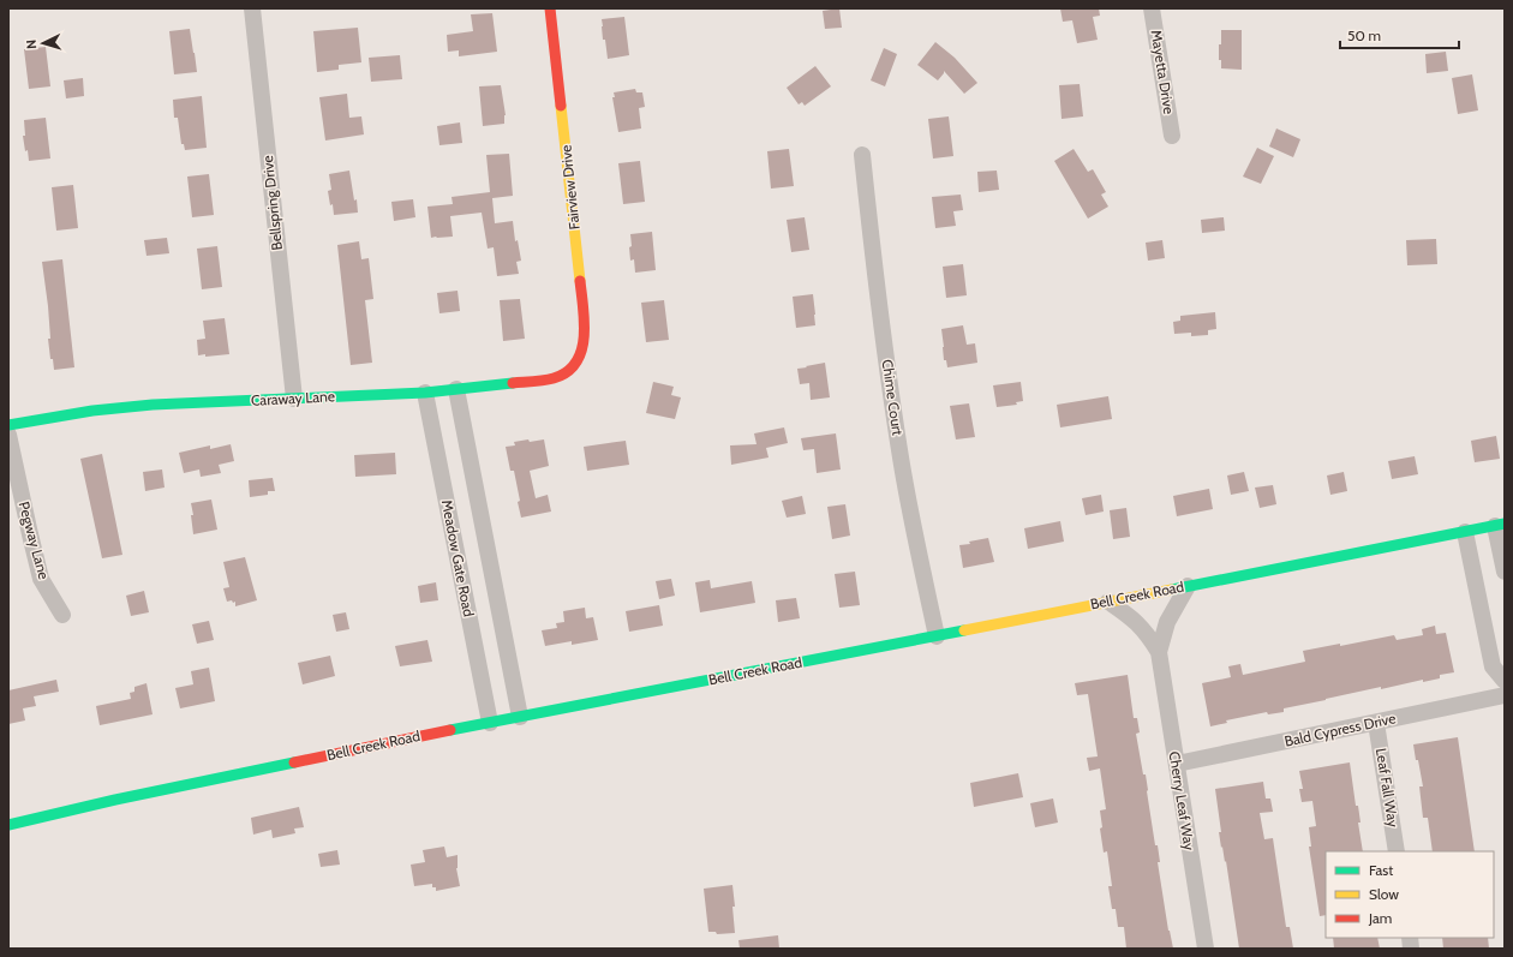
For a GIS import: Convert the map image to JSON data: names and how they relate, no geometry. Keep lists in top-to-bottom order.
{
  "streets": {
    "street": [
      "Mayetta Drive",
      "Fairview Drive",
      "Bellspring Drive",
      "Chime Court",
      "Caraway Lane",
      "Pegway Lane",
      "Meadow Gate Road",
      "Bell Creek Road",
      "Bald Cypress Drive",
      "Leaf Fall Way",
      "Cherry Leaf Way"
    ]
  },
  "crossings": [
    ["Fairview Drive", "Caraway Lane"],
    ["Bellspring Drive", "Caraway Lane"],
    ["Chime Court", "Bell Creek Road"],
    ["Caraway Lane", "Meadow Gate Road"],
    ["Meadow Gate Road", "Bell Creek Road"],
    ["Bell Creek Road", "Cherry Leaf Way"],
    ["Bald Cypress Drive", "Leaf Fall Way"],
    ["Bald Cypress Drive", "Cherry Leaf Way"]
  ],
  "legend": ["Fast", "Slow", "Jam"],
  "scale_bar": "50 m",
  "north": "left"
}
